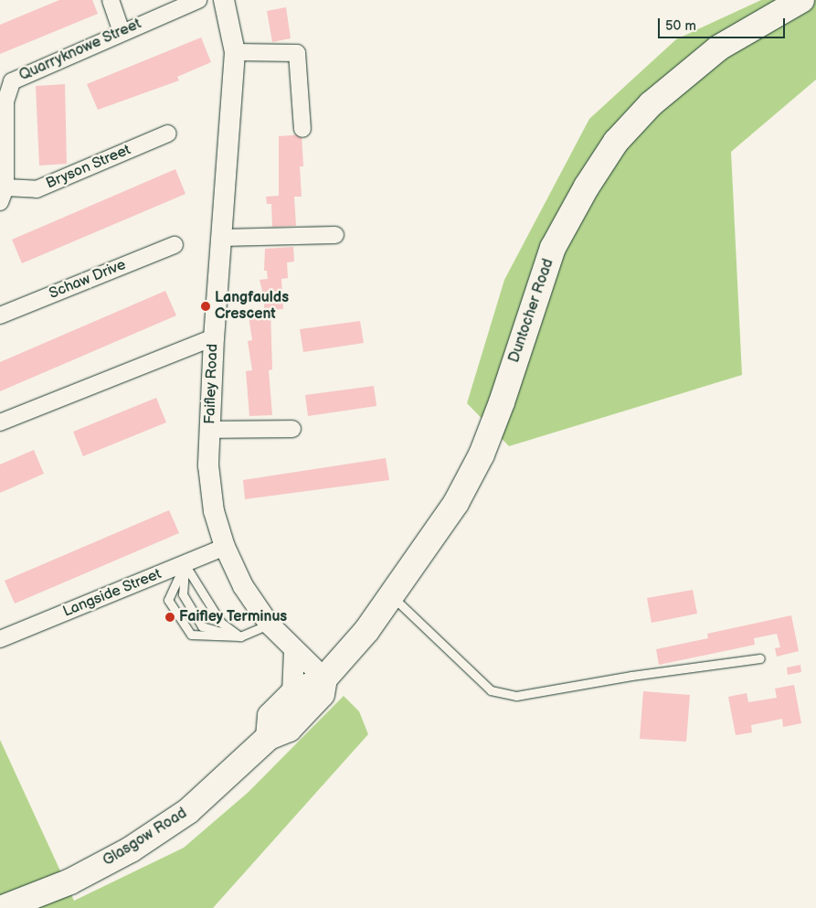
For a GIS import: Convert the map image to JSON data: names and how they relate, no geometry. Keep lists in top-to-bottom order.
{
  "streets": {
    "main road": ["Duntocher Road", "Glasgow Road"],
    "street": [
      "Quarryknowe Street",
      "Bryson Street",
      "Schaw Drive",
      "Faifley Road",
      "Langside Street"
    ]
  },
  "crossings": [
    ["Quarryknowe Street", "Bryson Street"],
    ["Duntocher Road", "Faifley Road"],
    ["Duntocher Road", "Glasgow Road"],
    ["Faifley Road", "Langside Street"],
    ["Faifley Road", "Glasgow Road"]
  ],
  "places": ["Langfaulds Crescent", "Faifley Terminus"],
  "scale_bar": "50 m"
}
